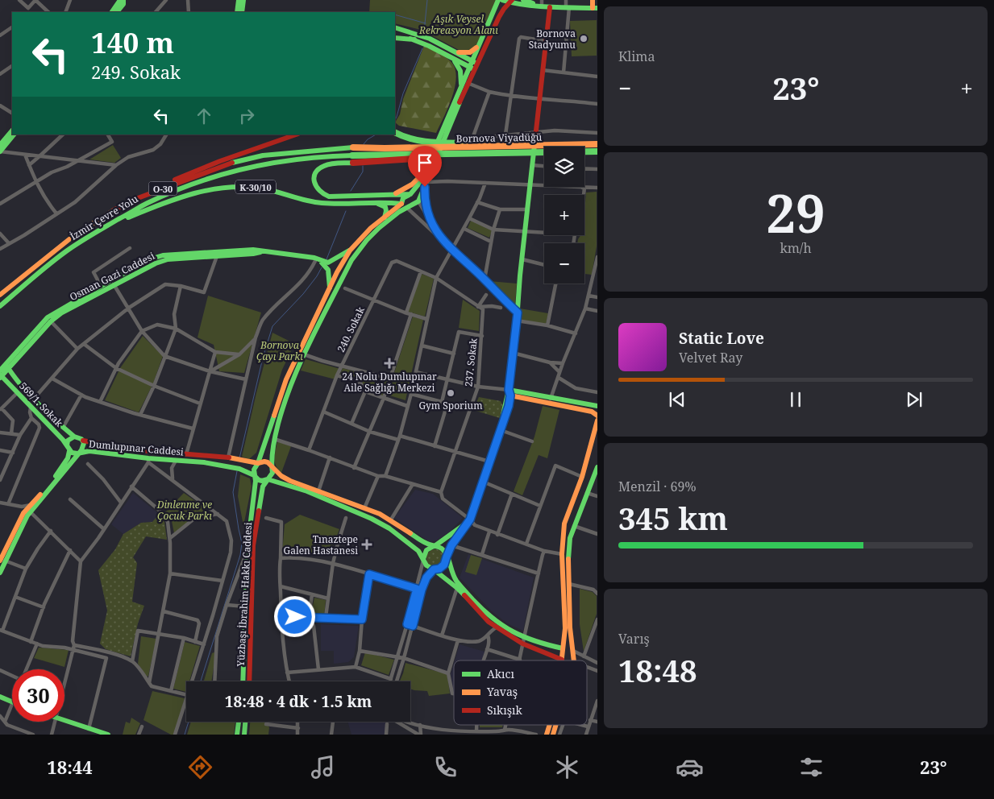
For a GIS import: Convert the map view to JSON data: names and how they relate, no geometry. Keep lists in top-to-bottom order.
{
  "streets": {
    "main road": [
      "Bornova Viyadüğü",
      "K-30/10",
      "O-30",
      "İzmir Çevre Yolu",
      "Osman Gazi Caddesi",
      "569/1. Sokak",
      "Dumlupınar Caddesi",
      "Yüzbaşı İbrahim Hakkı Caddesi"
    ],
    "street": ["240. Sokak", "237. Sokak"]
  },
  "crossings": [
    ["Bornova Viyadüğü", "İzmir Çevre Yolu"],
    ["K-30/10", "İzmir Çevre Yolu"],
    ["K-30/10", "Yüzbaşı İbrahim Hakkı Caddesi"],
    ["Osman Gazi Caddesi", "569/1. Sokak"],
    ["Osman Gazi Caddesi", "Yüzbaşı İbrahim Hakkı Caddesi"],
    ["569/1. Sokak", "Dumlupınar Caddesi"],
    ["Dumlupınar Caddesi", "Yüzbaşı İbrahim Hakkı Caddesi"]
  ],
  "parks": ["Aşık Veysel Rekreasyon Alanı", "Bornova Çayı Parkı", "Dinlenme ve Çocuk Parkı"],
  "places": {
    "other": ["Bornova Stadyumu", "Gym Sporium"],
    "health": ["24 Nolu Dumlupınar Aile Sağlığı Merkezi", "Tınaztepe Galen Hastanesi"]
  },
  "legend": ["Akıcı", "Yavaş", "Sıkışık"],
  "page": {
    "tile": [
      "Klima",
      ["29", "km/h"],
      ["Menzil · 69%", "345 km"],
      ["Varış", "18:48"]
    ],
    "turn": ["140 m", "249. Sokak"],
    "heat": ["−", "23°", "+"],
    "map_buttons": ["+", "−"],
    "song": ["Static Love", "Velvet Ray"],
    "limit": "30",
    "trip": "18:48 · 4 dk · 1.5 km",
    "tabs": ["18:44", "23°"]
  }
}
